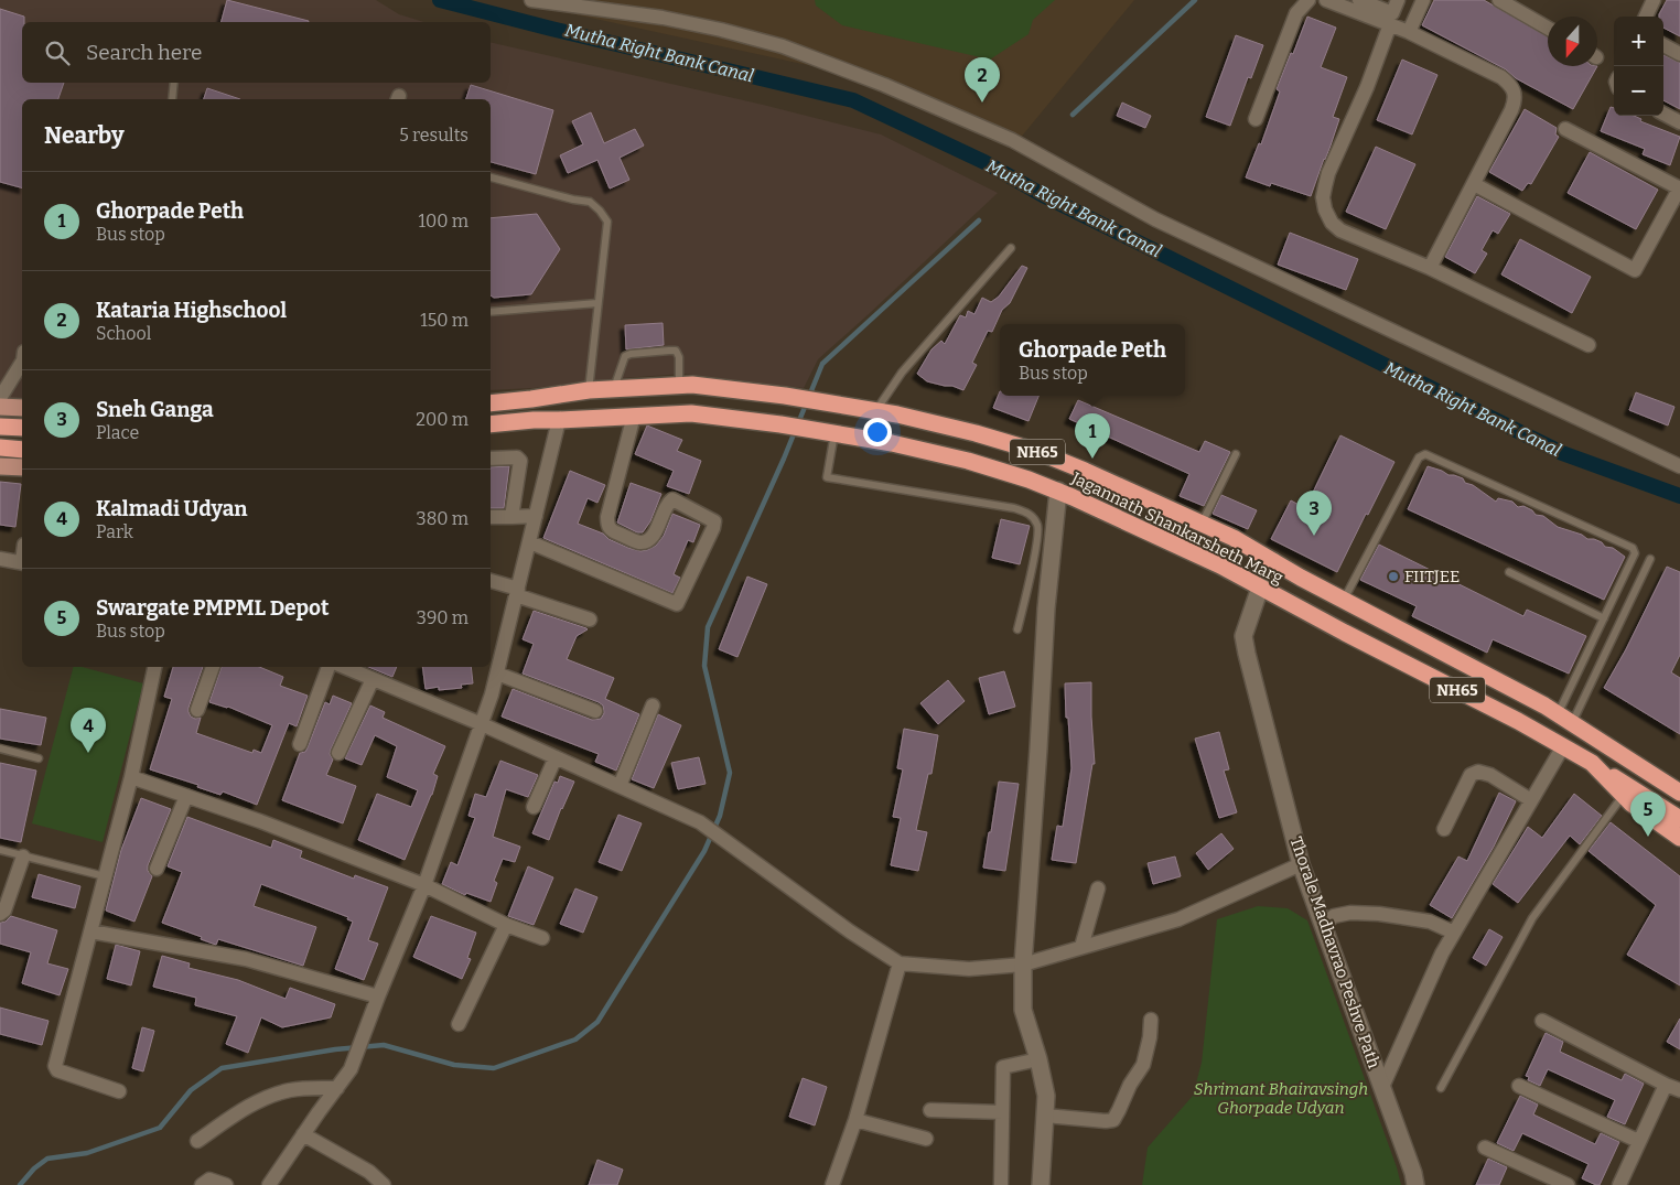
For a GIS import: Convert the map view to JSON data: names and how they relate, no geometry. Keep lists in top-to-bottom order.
{
  "streets": {
    "highway": ["NH65", "Jagannath Shankarsheth Marg"],
    "street": ["Thorale Madhavrao Peshve Path"]
  },
  "crossings": [
    ["Jagannath Shankarsheth Marg", "Thorale Madhavrao Peshve Path"]
  ],
  "water": ["Mutha Right Bank Canal"],
  "parks": ["Shrimant Bhairavsingh Ghorpade Udyan"],
  "places": ["FIITJEE"],
  "north": "bottom",
  "page": {
    "map_buttons": ["+", "−"],
    "search": "Search here",
    "pins": [
      "2",
      "1",
      "3",
      "4",
      "5"
    ],
    "heading": ["Nearby", "5 results"],
    "list": [
      {
        "mark": "1",
        "name": "Ghorpade Peth",
        "note": "Bus stop",
        "value": "100 m"
      },
      {
        "mark": "2",
        "name": "Kataria Highschool",
        "note": "School",
        "value": "150 m"
      },
      {
        "mark": "3",
        "name": "Sneh Ganga",
        "note": "Place",
        "value": "200 m"
      },
      {
        "mark": "4",
        "name": "Kalmadi Udyan",
        "note": "Park",
        "value": "380 m"
      },
      {
        "mark": "5",
        "name": "Swargate PMPML Depot",
        "note": "Bus stop",
        "value": "390 m"
      }
    ],
    "popup": ["Ghorpade Peth", "Bus stop"]
  }
}
